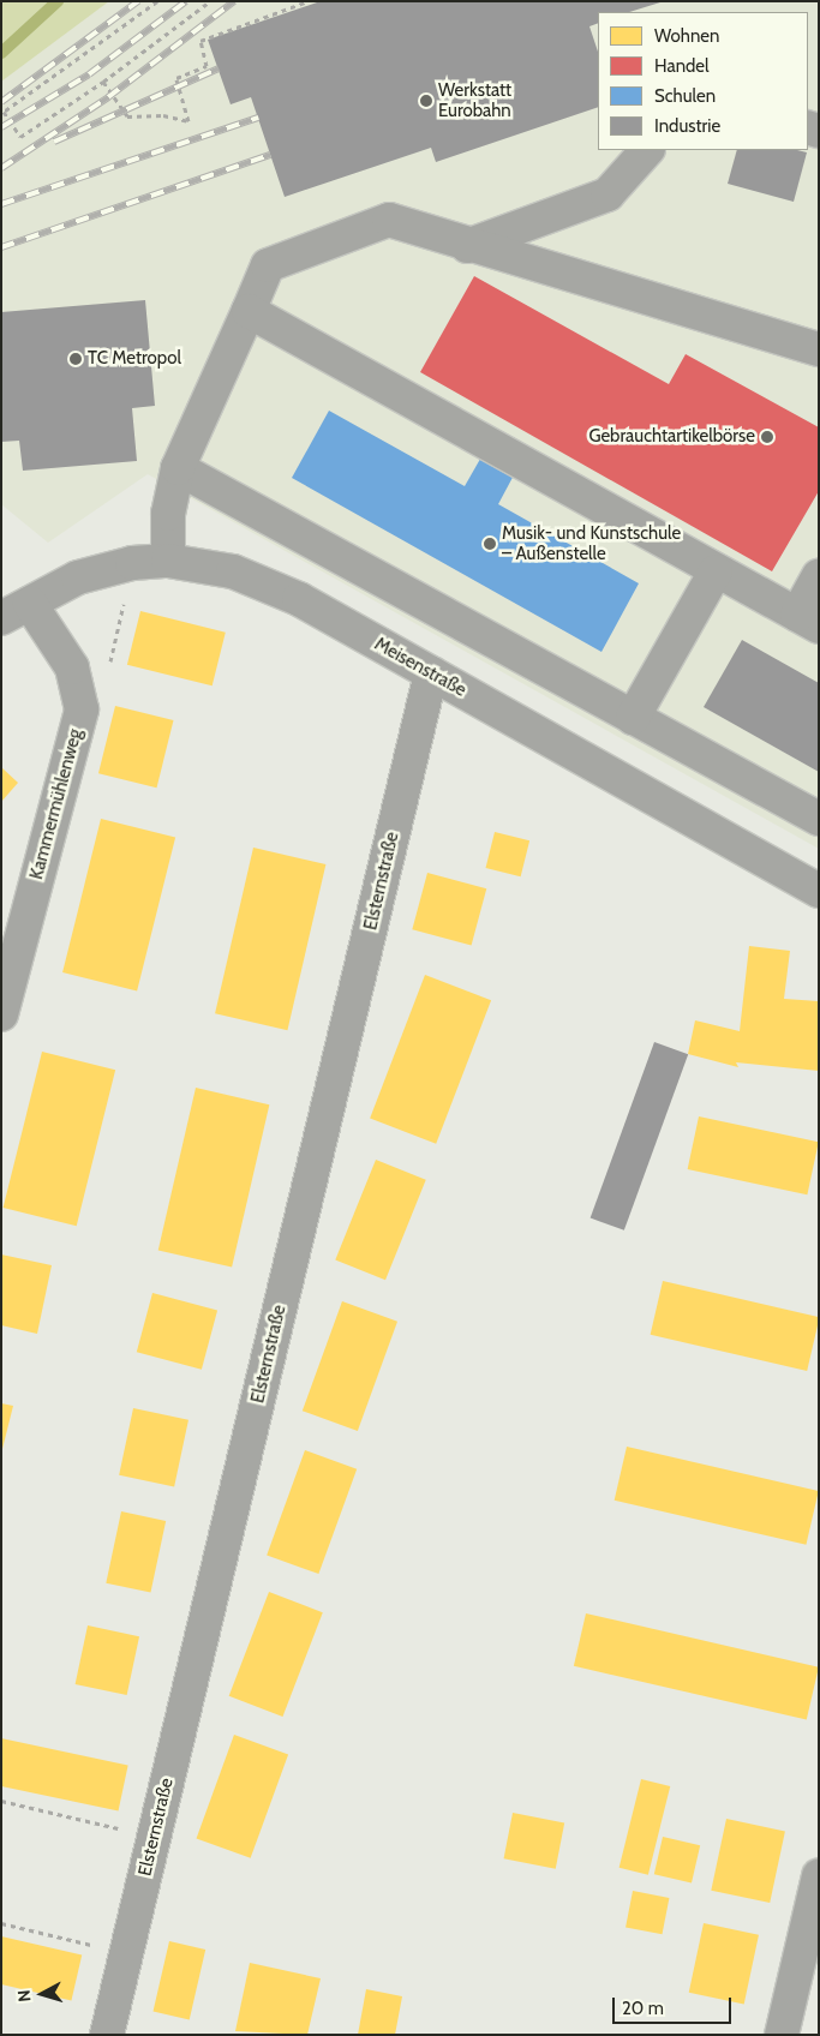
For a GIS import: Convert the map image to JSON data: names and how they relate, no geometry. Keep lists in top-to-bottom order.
{
  "streets": {
    "street": ["Meisenstraße", "Kammermühlenweg", "Elsternstraße"]
  },
  "crossings": [
    ["Meisenstraße", "Kammermühlenweg"],
    ["Meisenstraße", "Elsternstraße"]
  ],
  "places": [
    "Werkstatt Eurobahn",
    "TC Metropol",
    "Gebrauchtartikelbörse",
    "Musik- und Kunstschule – Außenstelle"
  ],
  "legend": [
    "Wohnen",
    "Handel",
    "Schulen",
    "Industrie"
  ],
  "scale_bar": "20 m",
  "north": "left"
}
